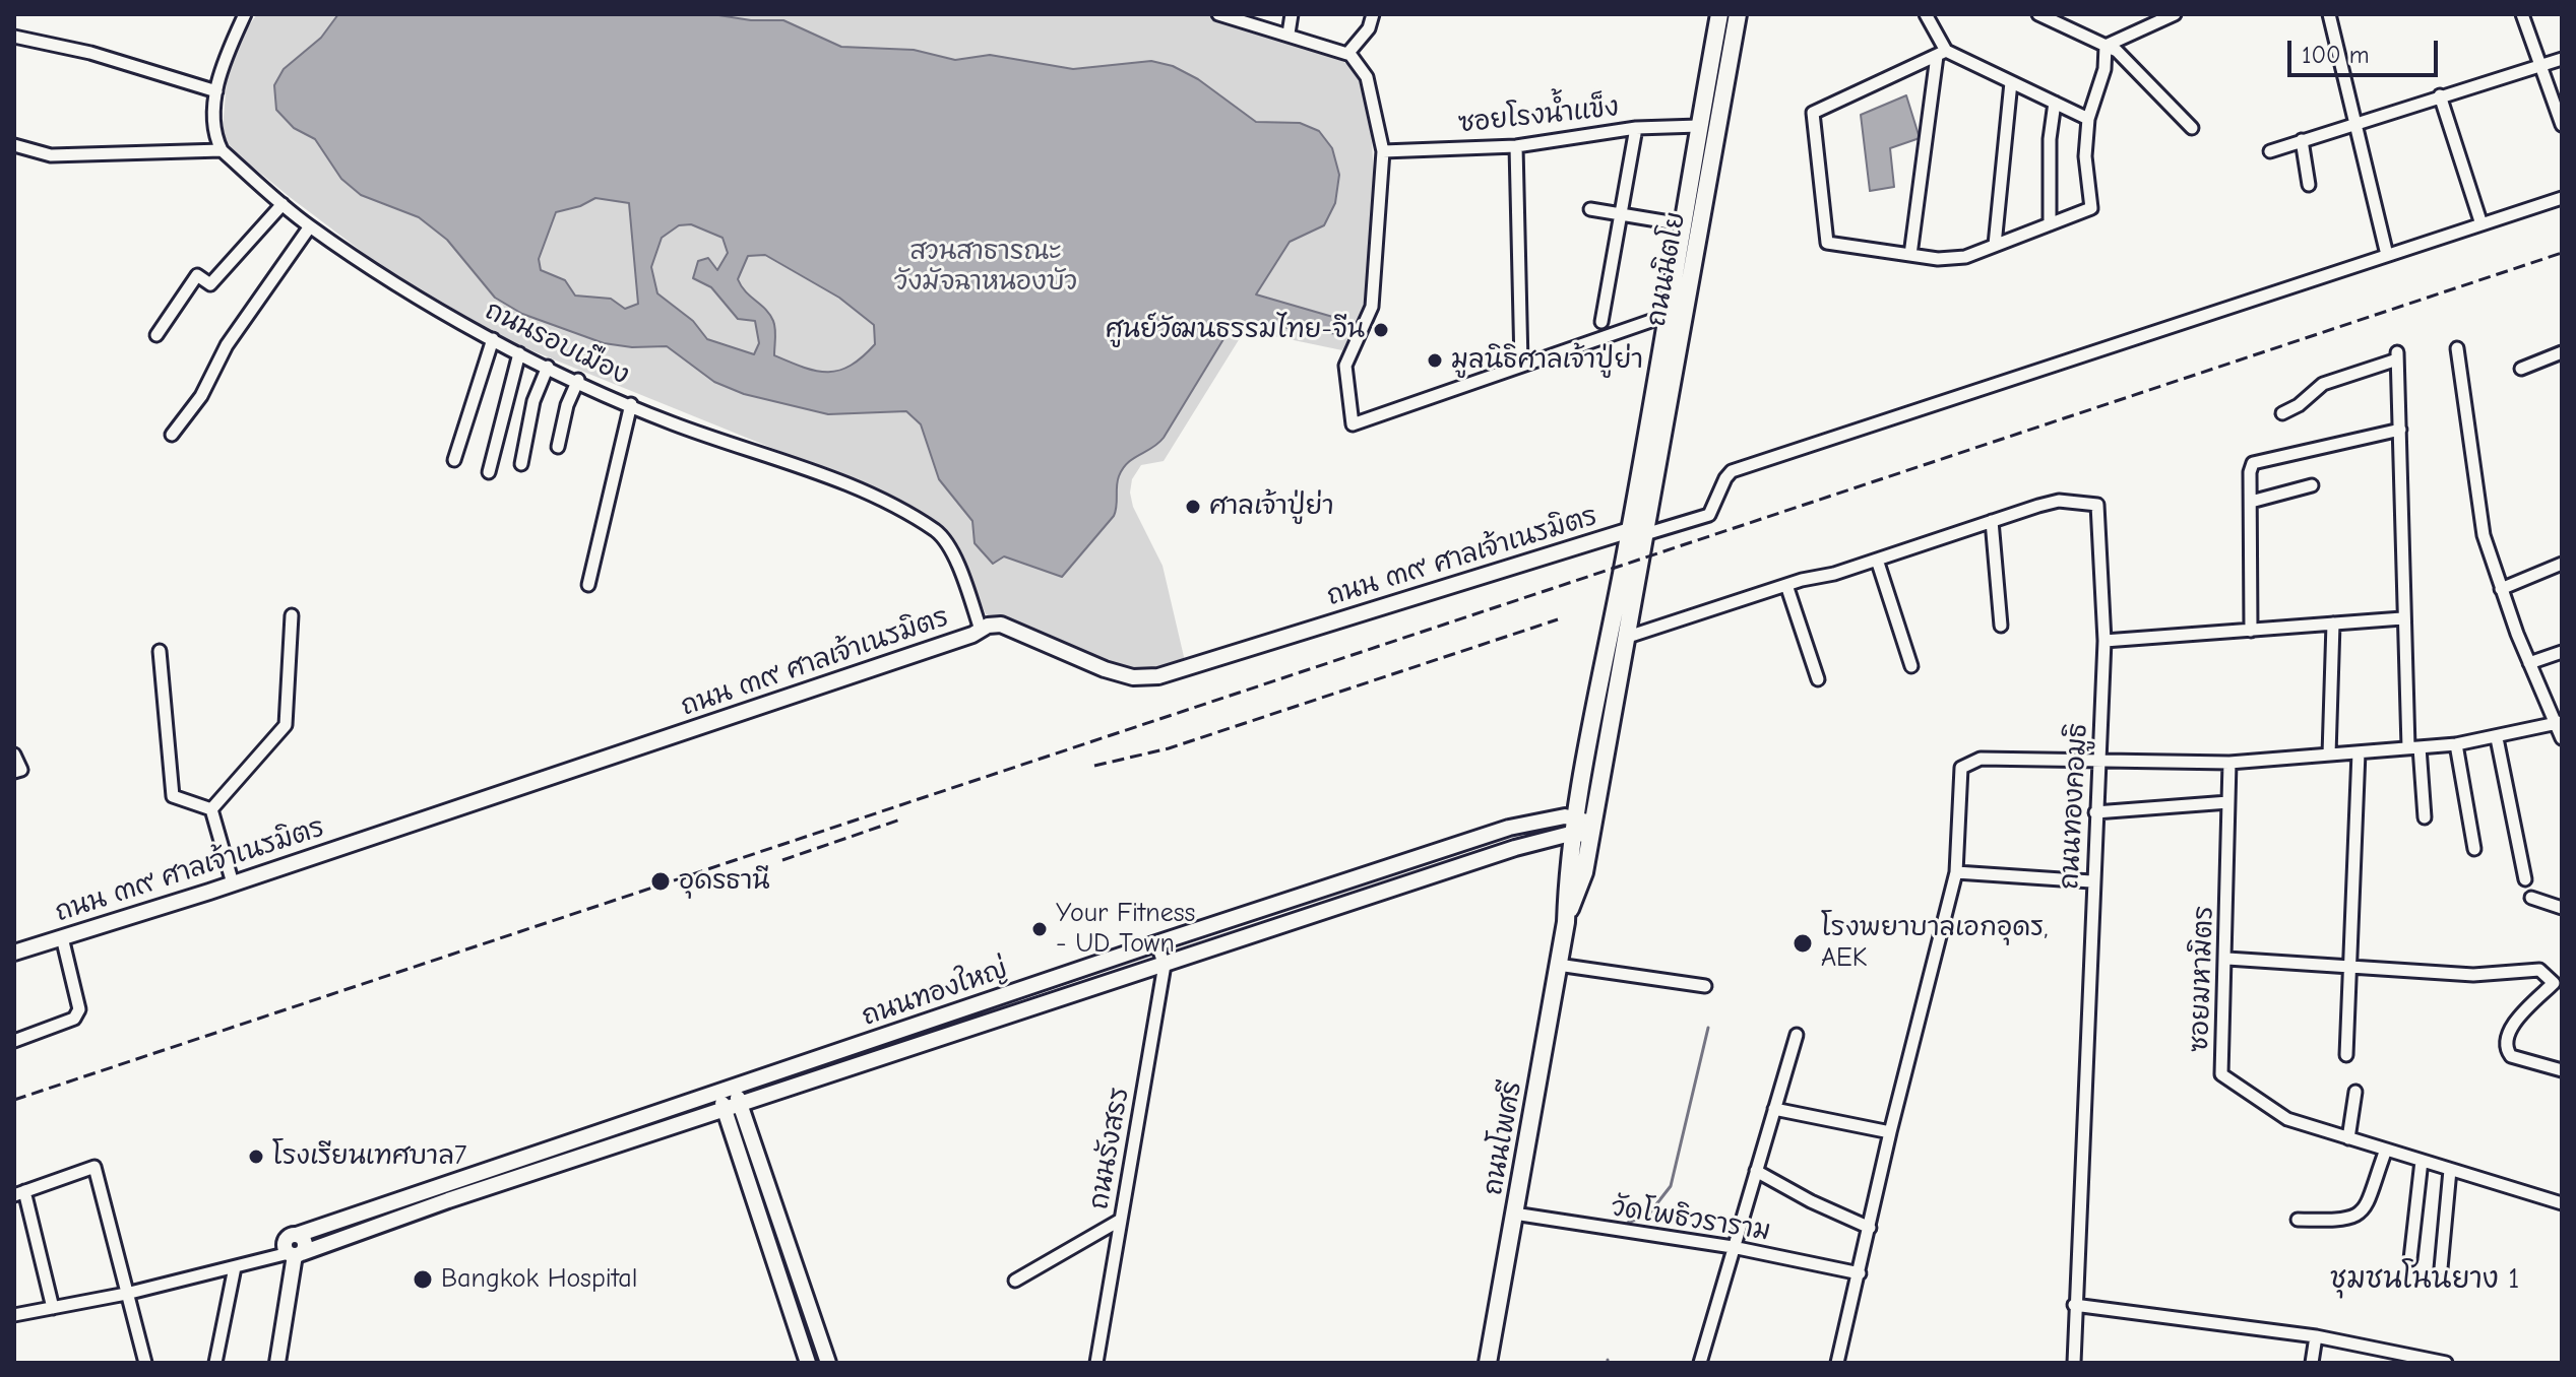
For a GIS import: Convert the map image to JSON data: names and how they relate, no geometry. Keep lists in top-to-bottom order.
{
  "streets": {
    "main road": ["ถนนนิตโย", "ถนนโพศรี"],
    "street": [
      "ซอยโรงน้ำแข็ง",
      "ถนนรอบเมือง",
      "ถนน ๓๙ ศาลเจ้าเนรมิตร",
      "ถนนทองคอมูธิ",
      "ซอยมหามิตร",
      "ถนนทองใหญ่",
      "ถนนรังสรร",
      "วัดโพธิวราราม"
    ]
  },
  "crossings": [
    ["ซอยโรงน้ำแข็ง", "ถนนนิตโย"],
    ["ถนนนิตโย", "ถนน ๓๙ ศาลเจ้าเนรมิตร"],
    ["ถนนนิตโย", "ถนนโพศรี"],
    ["ถนนรอบเมือง", "ถนน ๓๙ ศาลเจ้าเนรมิตร"],
    ["ถนน ๓๙ ศาลเจ้าเนรมิตร", "ถนนโพศรี"],
    ["ถนนทองใหญ่", "ถนนโพศรี"],
    ["ถนนทองใหญ่", "ถนนรังสรร"],
    ["ถนนโพศรี", "วัดโพธิวราราม"]
  ],
  "districts": ["ชุมชนโนนยาง 1"],
  "parks": ["สวนสาธารณะ วังมัจฉาหนองบัว"],
  "places": [
    "ศูนย์วัฒนธรรมไทย-จีน",
    "มูลนิธิศาลเจ้าปู่ย่า",
    "ศาลเจ้าปู่ย่า",
    "อุดรธานี",
    "Your Fitness - UD Town",
    "โรงพยาบาลเอกอุดร, AEK",
    "โรงเรียนเทศบาล7",
    "Bangkok Hospital"
  ],
  "scale_bar": "100 m"
}
